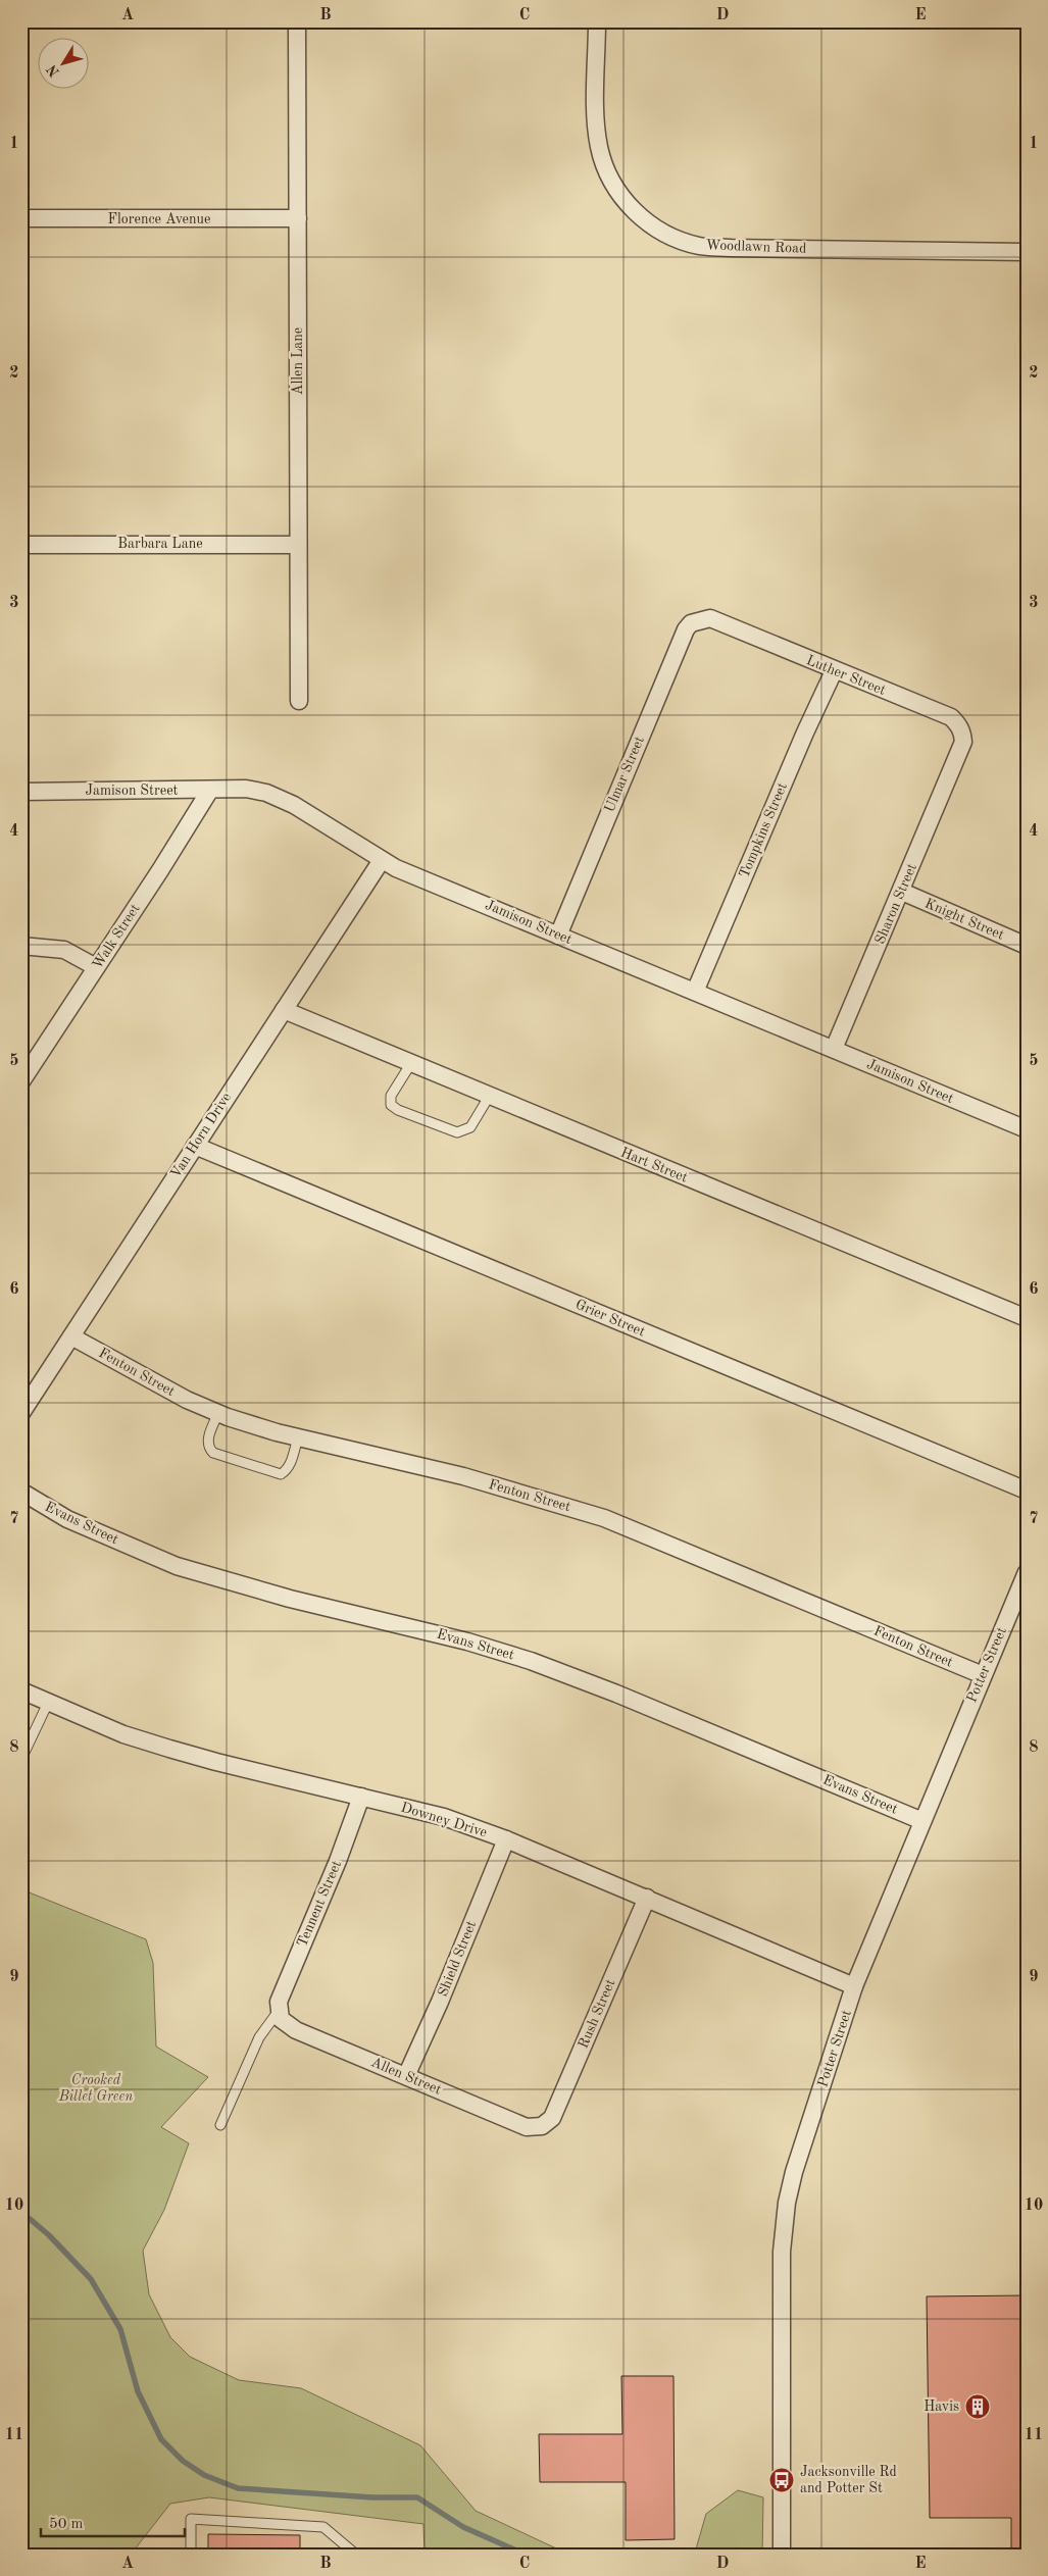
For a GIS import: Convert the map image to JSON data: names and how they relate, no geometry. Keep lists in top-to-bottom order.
{
  "streets": {
    "street": [
      "Florence Avenue",
      "Woodlawn Road",
      "Allen Lane",
      "Barbara Lane",
      "Luther Street",
      "Ulmar Street",
      "Jamison Street",
      "Tompkins Street",
      "Sharon Street",
      "Knight Street",
      "Walk Street",
      "Van Horn Drive",
      "Hart Street",
      "Grier Street",
      "Fenton Street",
      "Evans Street",
      "Potter Street",
      "Downey Drive",
      "Tennent Street",
      "Shield Street",
      "Rush Street",
      "Allen Street"
    ]
  },
  "crossings": [
    ["Florence Avenue", "Allen Lane"],
    ["Allen Lane", "Barbara Lane"],
    ["Luther Street", "Ulmar Street"],
    ["Luther Street", "Tompkins Street"],
    ["Luther Street", "Sharon Street"],
    ["Ulmar Street", "Jamison Street"],
    ["Jamison Street", "Tompkins Street"],
    ["Jamison Street", "Sharon Street"],
    ["Jamison Street", "Walk Street"],
    ["Jamison Street", "Van Horn Drive"],
    ["Sharon Street", "Knight Street"],
    ["Van Horn Drive", "Hart Street"],
    ["Van Horn Drive", "Grier Street"],
    ["Van Horn Drive", "Fenton Street"],
    ["Fenton Street", "Potter Street"],
    ["Evans Street", "Potter Street"],
    ["Potter Street", "Downey Drive"],
    ["Downey Drive", "Tennent Street"],
    ["Downey Drive", "Shield Street"],
    ["Downey Drive", "Rush Street"],
    ["Tennent Street", "Allen Street"],
    ["Shield Street", "Allen Street"],
    ["Rush Street", "Allen Street"]
  ],
  "parks": ["Crooked Billet Green"],
  "places": {
    "building": ["Havis"],
    "bus stop": ["Jacksonville Rd and Potter St"]
  },
  "scale_bar": "50 m",
  "north": "bottom left",
  "grid": {
    "columns": [
      "A",
      "B",
      "C",
      "D",
      "E"
    ],
    "rows": [
      "1",
      "2",
      "3",
      "4",
      "5",
      "6",
      "7",
      "8",
      "9",
      "10",
      "11"
    ]
  }
}
